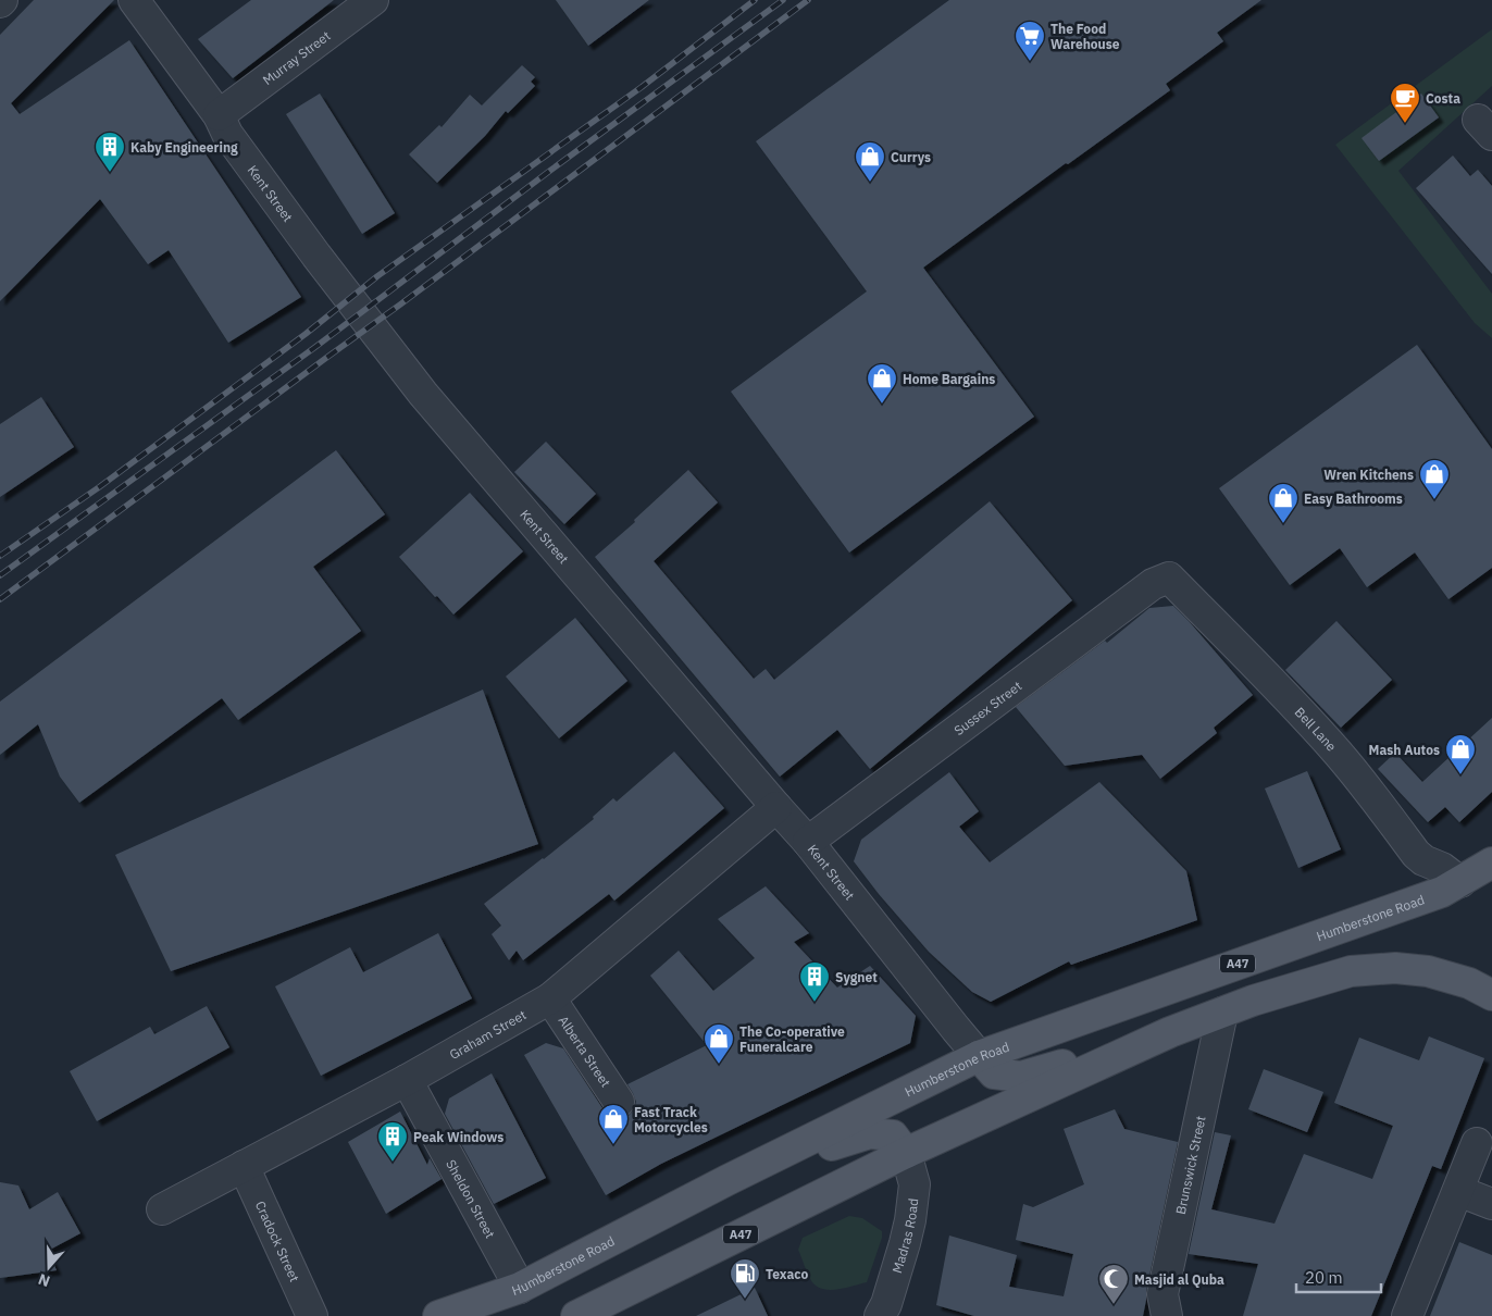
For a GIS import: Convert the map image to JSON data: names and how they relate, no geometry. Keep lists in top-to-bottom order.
{
  "streets": {
    "main road": ["Humberstone Road", "A47"],
    "street": [
      "Murray Street",
      "Kent Street",
      "Sussex Street",
      "Bell Lane",
      "Graham Street",
      "Alberta Street",
      "Brunswick Street",
      "Sheldon Street",
      "Madras Road",
      "Cradock Street"
    ]
  },
  "crossings": [
    ["Murray Street", "Kent Street"],
    ["Kent Street", "Sussex Street"],
    ["Kent Street", "Humberstone Road"],
    ["Kent Street", "A47"],
    ["Kent Street", "Graham Street"],
    ["Sussex Street", "Bell Lane"],
    ["Bell Lane", "Humberstone Road"],
    ["Humberstone Road", "A47"],
    ["Humberstone Road", "Sheldon Street"],
    ["A47", "Brunswick Street"],
    ["A47", "Madras Road"],
    ["Graham Street", "Alberta Street"],
    ["Graham Street", "Sheldon Street"],
    ["Graham Street", "Cradock Street"]
  ],
  "places": {
    "supermarket": ["The Food Warehouse"],
    "cafe": ["Costa"],
    "building": ["Kaby Engineering", "Sygnet", "Peak Windows"],
    "shop": [
      "Currys",
      "Home Bargains",
      "Wren Kitchens",
      "Easy Bathrooms",
      "Mash Autos",
      "The Co-operative Funeralcare",
      "Fast Track Motorcycles"
    ],
    "fuel station": ["Texaco"],
    "mosque": ["Masjid al Quba"]
  },
  "scale_bar": "20 m",
  "north": "bottom"
}
